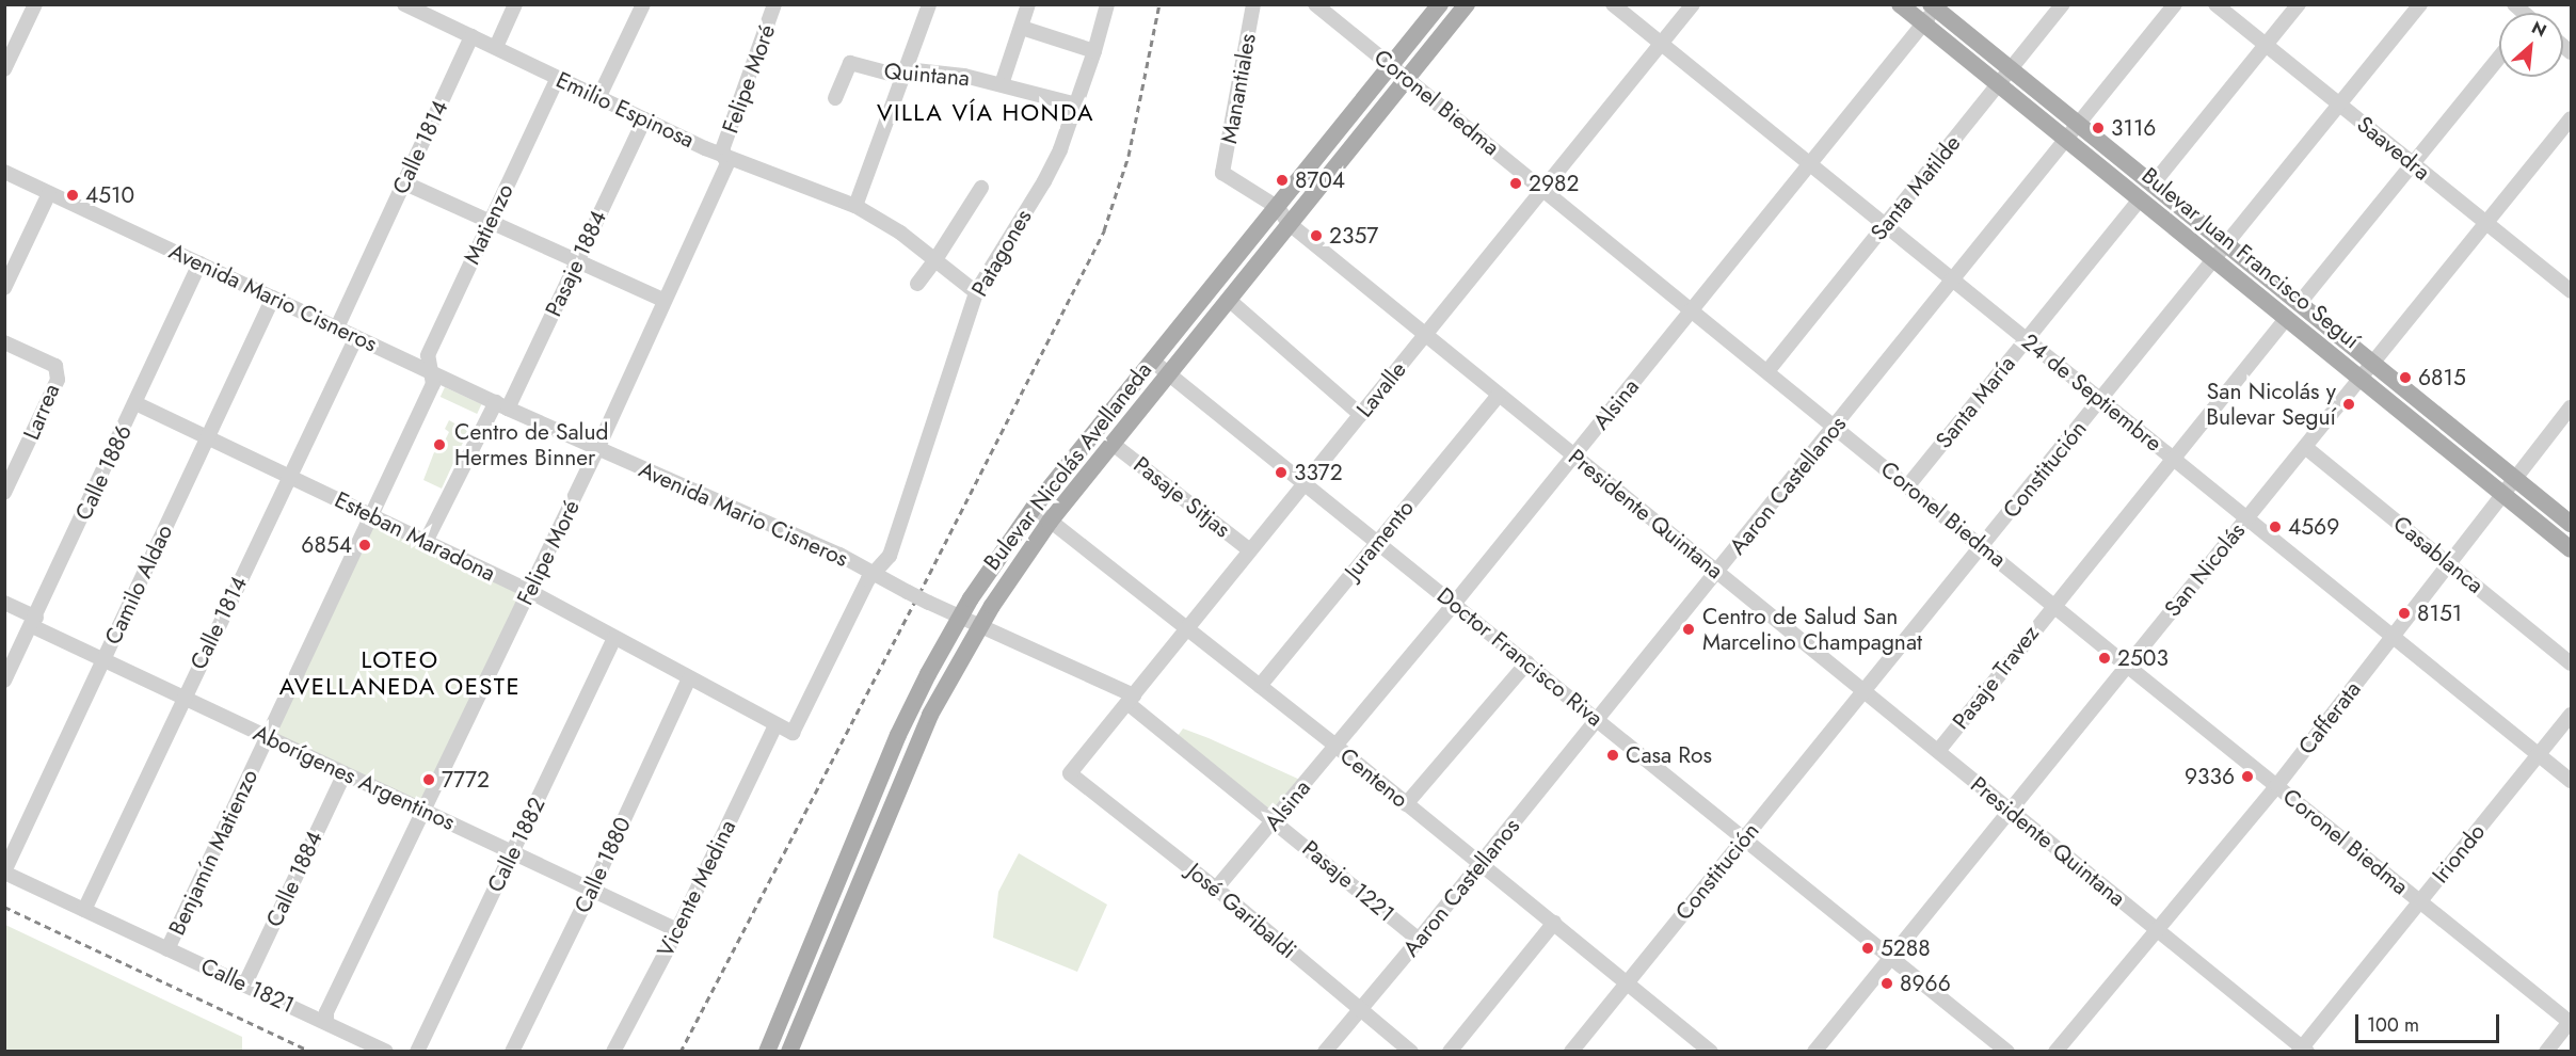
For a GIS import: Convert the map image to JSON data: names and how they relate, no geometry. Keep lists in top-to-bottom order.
{
  "streets": {
    "main road": ["Bulevar Juan Francisco Seguí", "Bulevar Nicolás Avellaneda"],
    "street": [
      "Quintana",
      "Felipe Moré",
      "Manantiales",
      "Coronel Biedma",
      "Emilio Espinosa",
      "Calle 1814",
      "Saavedra",
      "Santa Matilde",
      "Matienzo",
      "Patagones",
      "Pasaje 1884",
      "Avenida Mario Cisneros",
      "Lavalle",
      "24 de Septiembre",
      "Santa María",
      "Alsina",
      "Larrea",
      "Constitución",
      "Calle 1886",
      "Aaron Castellanos",
      "Pasaje Sitjas",
      "Presidente Quintana",
      "Esteban Maradona",
      "Juramento",
      "Casablanca",
      "San Nicolás",
      "Camilo Aldao",
      "Doctor Francisco Riva",
      "Pasaje Travez",
      "Cafferata",
      "Aborígenes Argentinos",
      "Centeno",
      "Calle 1882",
      "Benjamín Matienzo",
      "Iriondo",
      "Calle 1880",
      "Calle 1884",
      "Pasaje 1221",
      "Vicente Medina",
      "José Garibaldi",
      "Calle 1821"
    ]
  },
  "crossings": [
    ["Quintana", "Patagones"],
    ["Felipe Moré", "Emilio Espinosa"],
    ["Felipe Moré", "Avenida Mario Cisneros"],
    ["Felipe Moré", "Esteban Maradona"],
    ["Felipe Moré", "Aborígenes Argentinos"],
    ["Felipe Moré", "Calle 1821"],
    ["Manantiales", "Presidente Quintana"],
    ["Coronel Biedma", "Santa Matilde"],
    ["Coronel Biedma", "Lavalle"],
    ["Coronel Biedma", "Santa María"],
    ["Coronel Biedma", "Alsina"],
    ["Coronel Biedma", "Bulevar Nicolás Avellaneda"],
    ["Coronel Biedma", "Constitución"],
    ["Coronel Biedma", "Aaron Castellanos"],
    ["Coronel Biedma", "San Nicolás"],
    ["Coronel Biedma", "Pasaje Travez"],
    ["Coronel Biedma", "Cafferata"],
    ["Coronel Biedma", "Iriondo"],
    ["Emilio Espinosa", "Calle 1814"],
    ["Emilio Espinosa", "Matienzo"],
    ["Emilio Espinosa", "Patagones"],
    ["Emilio Espinosa", "Pasaje 1884"],
    ["Calle 1814", "Avenida Mario Cisneros"],
    ["Calle 1814", "Esteban Maradona"],
    ["Calle 1814", "Aborígenes Argentinos"],
    ["Calle 1814", "Calle 1821"],
    ["Saavedra", "Constitución"],
    ["Saavedra", "San Nicolás"],
    ["Santa Matilde", "Bulevar Juan Francisco Seguí"],
    ["Santa Matilde", "24 de Septiembre"],
    ["Matienzo", "Avenida Mario Cisneros"],
    ["Matienzo", "Benjamín Matienzo"],
    ["Patagones", "Avenida Mario Cisneros"],
    ["Patagones", "Esteban Maradona"],
    ["Bulevar Juan Francisco Seguí", "Santa María"],
    ["Bulevar Juan Francisco Seguí", "Alsina"],
    ["Bulevar Juan Francisco Seguí", "Constitución"],
    ["Bulevar Juan Francisco Seguí", "Aaron Castellanos"],
    ["Bulevar Juan Francisco Seguí", "San Nicolás"],
    ["Bulevar Juan Francisco Seguí", "Pasaje Travez"],
    ["Bulevar Juan Francisco Seguí", "Cafferata"],
    ["Pasaje 1884", "Avenida Mario Cisneros"],
    ["Avenida Mario Cisneros", "Lavalle"],
    ["Avenida Mario Cisneros", "Bulevar Nicolás Avellaneda"],
    ["Avenida Mario Cisneros", "Calle 1886"],
    ["Avenida Mario Cisneros", "Esteban Maradona"],
    ["Avenida Mario Cisneros", "Camilo Aldao"],
    ["Avenida Mario Cisneros", "Benjamín Matienzo"],
    ["Avenida Mario Cisneros", "Pasaje 1221"],
    ["Lavalle", "24 de Septiembre"],
    ["Lavalle", "Pasaje Sitjas"],
    ["Lavalle", "Presidente Quintana"],
    ["Lavalle", "Doctor Francisco Riva"],
    ["Lavalle", "Centeno"],
    ["Lavalle", "Pasaje 1221"],
    ["Lavalle", "José Garibaldi"],
    ["24 de Septiembre", "Santa María"],
    ["24 de Septiembre", "Alsina"],
    ["24 de Septiembre", "Constitución"],
    ["24 de Septiembre", "Aaron Castellanos"],
    ["24 de Septiembre", "San Nicolás"],
    ["24 de Septiembre", "Pasaje Travez"],
    ["24 de Septiembre", "Cafferata"],
    ["24 de Septiembre", "Iriondo"],
    ["Alsina", "Presidente Quintana"],
    ["Alsina", "Doctor Francisco Riva"],
    ["Alsina", "Centeno"],
    ["Alsina", "Pasaje 1221"],
    ["Alsina", "José Garibaldi"],
    ["Bulevar Nicolás Avellaneda", "Pasaje Sitjas"],
    ["Bulevar Nicolás Avellaneda", "Presidente Quintana"],
    ["Bulevar Nicolás Avellaneda", "Doctor Francisco Riva"],
    ["Bulevar Nicolás Avellaneda", "Centeno"],
    ["Constitución", "Presidente Quintana"],
    ["Constitución", "Doctor Francisco Riva"],
    ["Constitución", "Centeno"],
    ["Calle 1886", "Esteban Maradona"],
    ["Calle 1886", "Aborígenes Argentinos"],
    ["Aaron Castellanos", "Presidente Quintana"],
    ["Aaron Castellanos", "Doctor Francisco Riva"],
    ["Aaron Castellanos", "Centeno"],
    ["Aaron Castellanos", "Pasaje 1221"],
    ["Aaron Castellanos", "José Garibaldi"],
    ["Presidente Quintana", "Juramento"],
    ["Presidente Quintana", "San Nicolás"],
    ["Presidente Quintana", "Pasaje Travez"],
    ["Presidente Quintana", "Cafferata"],
    ["Presidente Quintana", "Iriondo"],
    ["Esteban Maradona", "Camilo Aldao"],
    ["Esteban Maradona", "Calle 1882"],
    ["Esteban Maradona", "Benjamín Matienzo"],
    ["Esteban Maradona", "Calle 1880"],
    ["Esteban Maradona", "Vicente Medina"],
    ["Juramento", "Doctor Francisco Riva"],
    ["Juramento", "Centeno"],
    ["Casablanca", "San Nicolás"],
    ["Casablanca", "Cafferata"],
    ["San Nicolás", "Doctor Francisco Riva"],
    ["Camilo Aldao", "Aborígenes Argentinos"],
    ["Camilo Aldao", "Calle 1821"],
    ["Aborígenes Argentinos", "Calle 1882"],
    ["Aborígenes Argentinos", "Benjamín Matienzo"],
    ["Aborígenes Argentinos", "Calle 1880"],
    ["Aborígenes Argentinos", "Calle 1884"],
    ["Aborígenes Argentinos", "Vicente Medina"],
    ["Benjamín Matienzo", "Calle 1821"],
    ["Calle 1884", "Calle 1821"]
  ],
  "districts": ["VILLA VÍA HONDA", "LOTEO AVELLANEDA OESTE"],
  "places": [
    "3116",
    "8704",
    "2982",
    "4510",
    "2357",
    "6815",
    "San Nicolás y Bulevar Seguí",
    "Centro de Salud Hermes Binner",
    "3372",
    "4569",
    "6854",
    "8151",
    "Centro de Salud San Marcelino Champagnat",
    "2503",
    "Casa Ros",
    "9336",
    "7772",
    "5288",
    "8966"
  ],
  "scale_bar": "100 m",
  "north": "top right"
}
